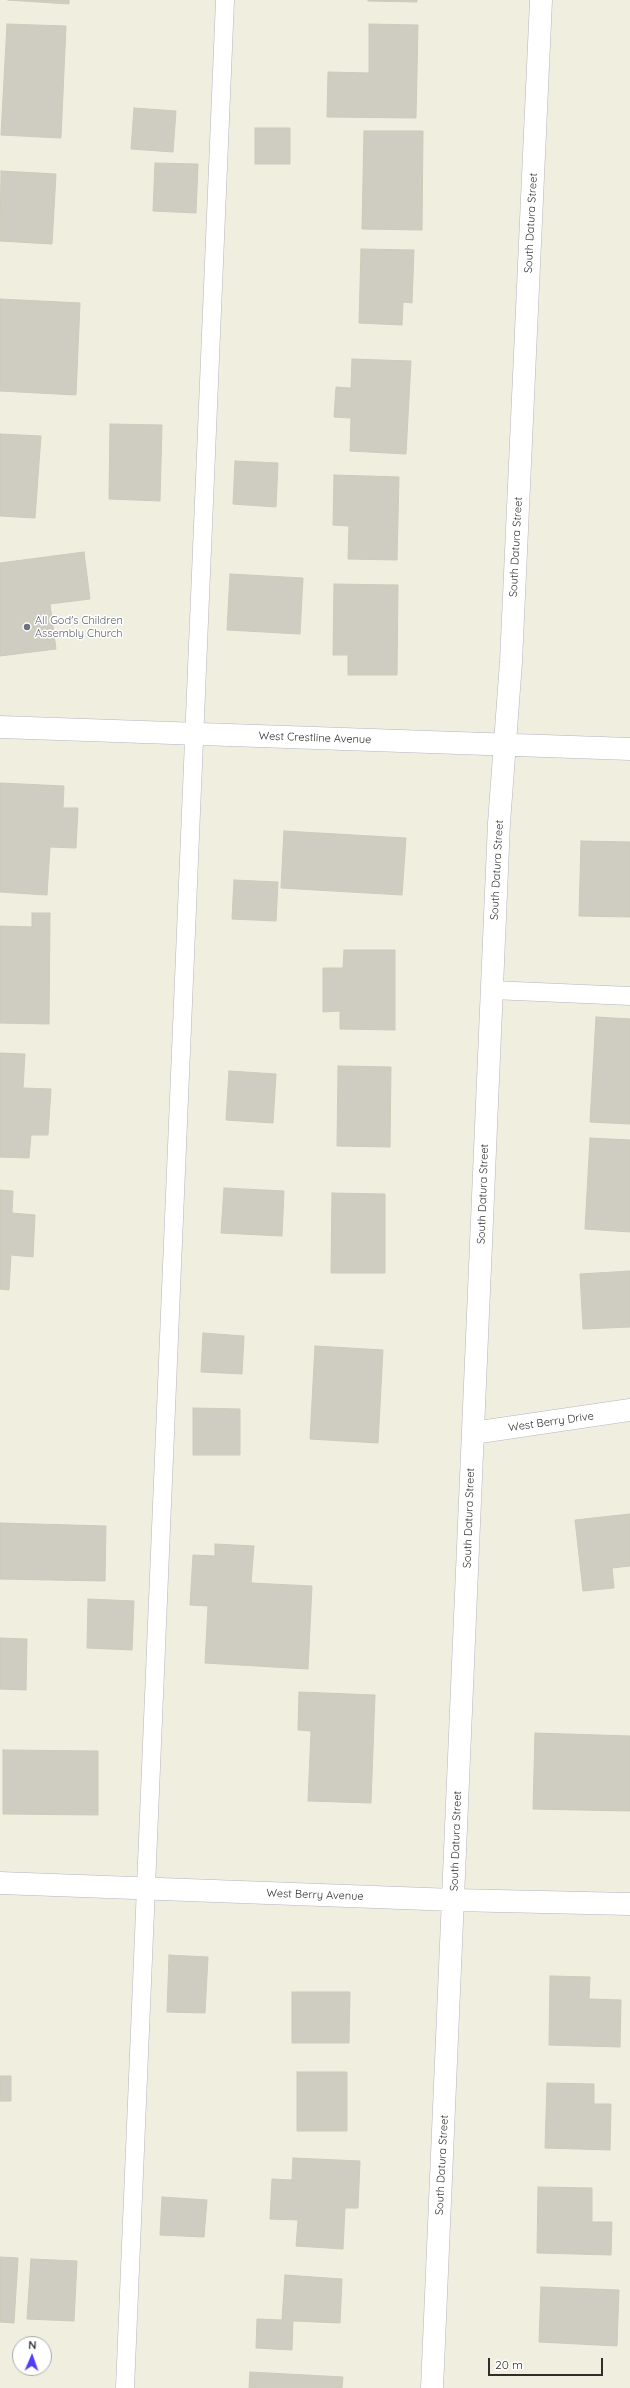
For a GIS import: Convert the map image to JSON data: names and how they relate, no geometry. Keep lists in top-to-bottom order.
{
  "streets": {
    "street": [
      "South Datura Street",
      "West Crestline Avenue",
      "West Berry Drive",
      "West Berry Avenue"
    ]
  },
  "crossings": [
    ["South Datura Street", "West Crestline Avenue"],
    ["South Datura Street", "West Berry Drive"],
    ["South Datura Street", "West Berry Avenue"]
  ],
  "places": ["All God's Children Assembly Church"],
  "scale_bar": "20 m",
  "north": "top"
}
